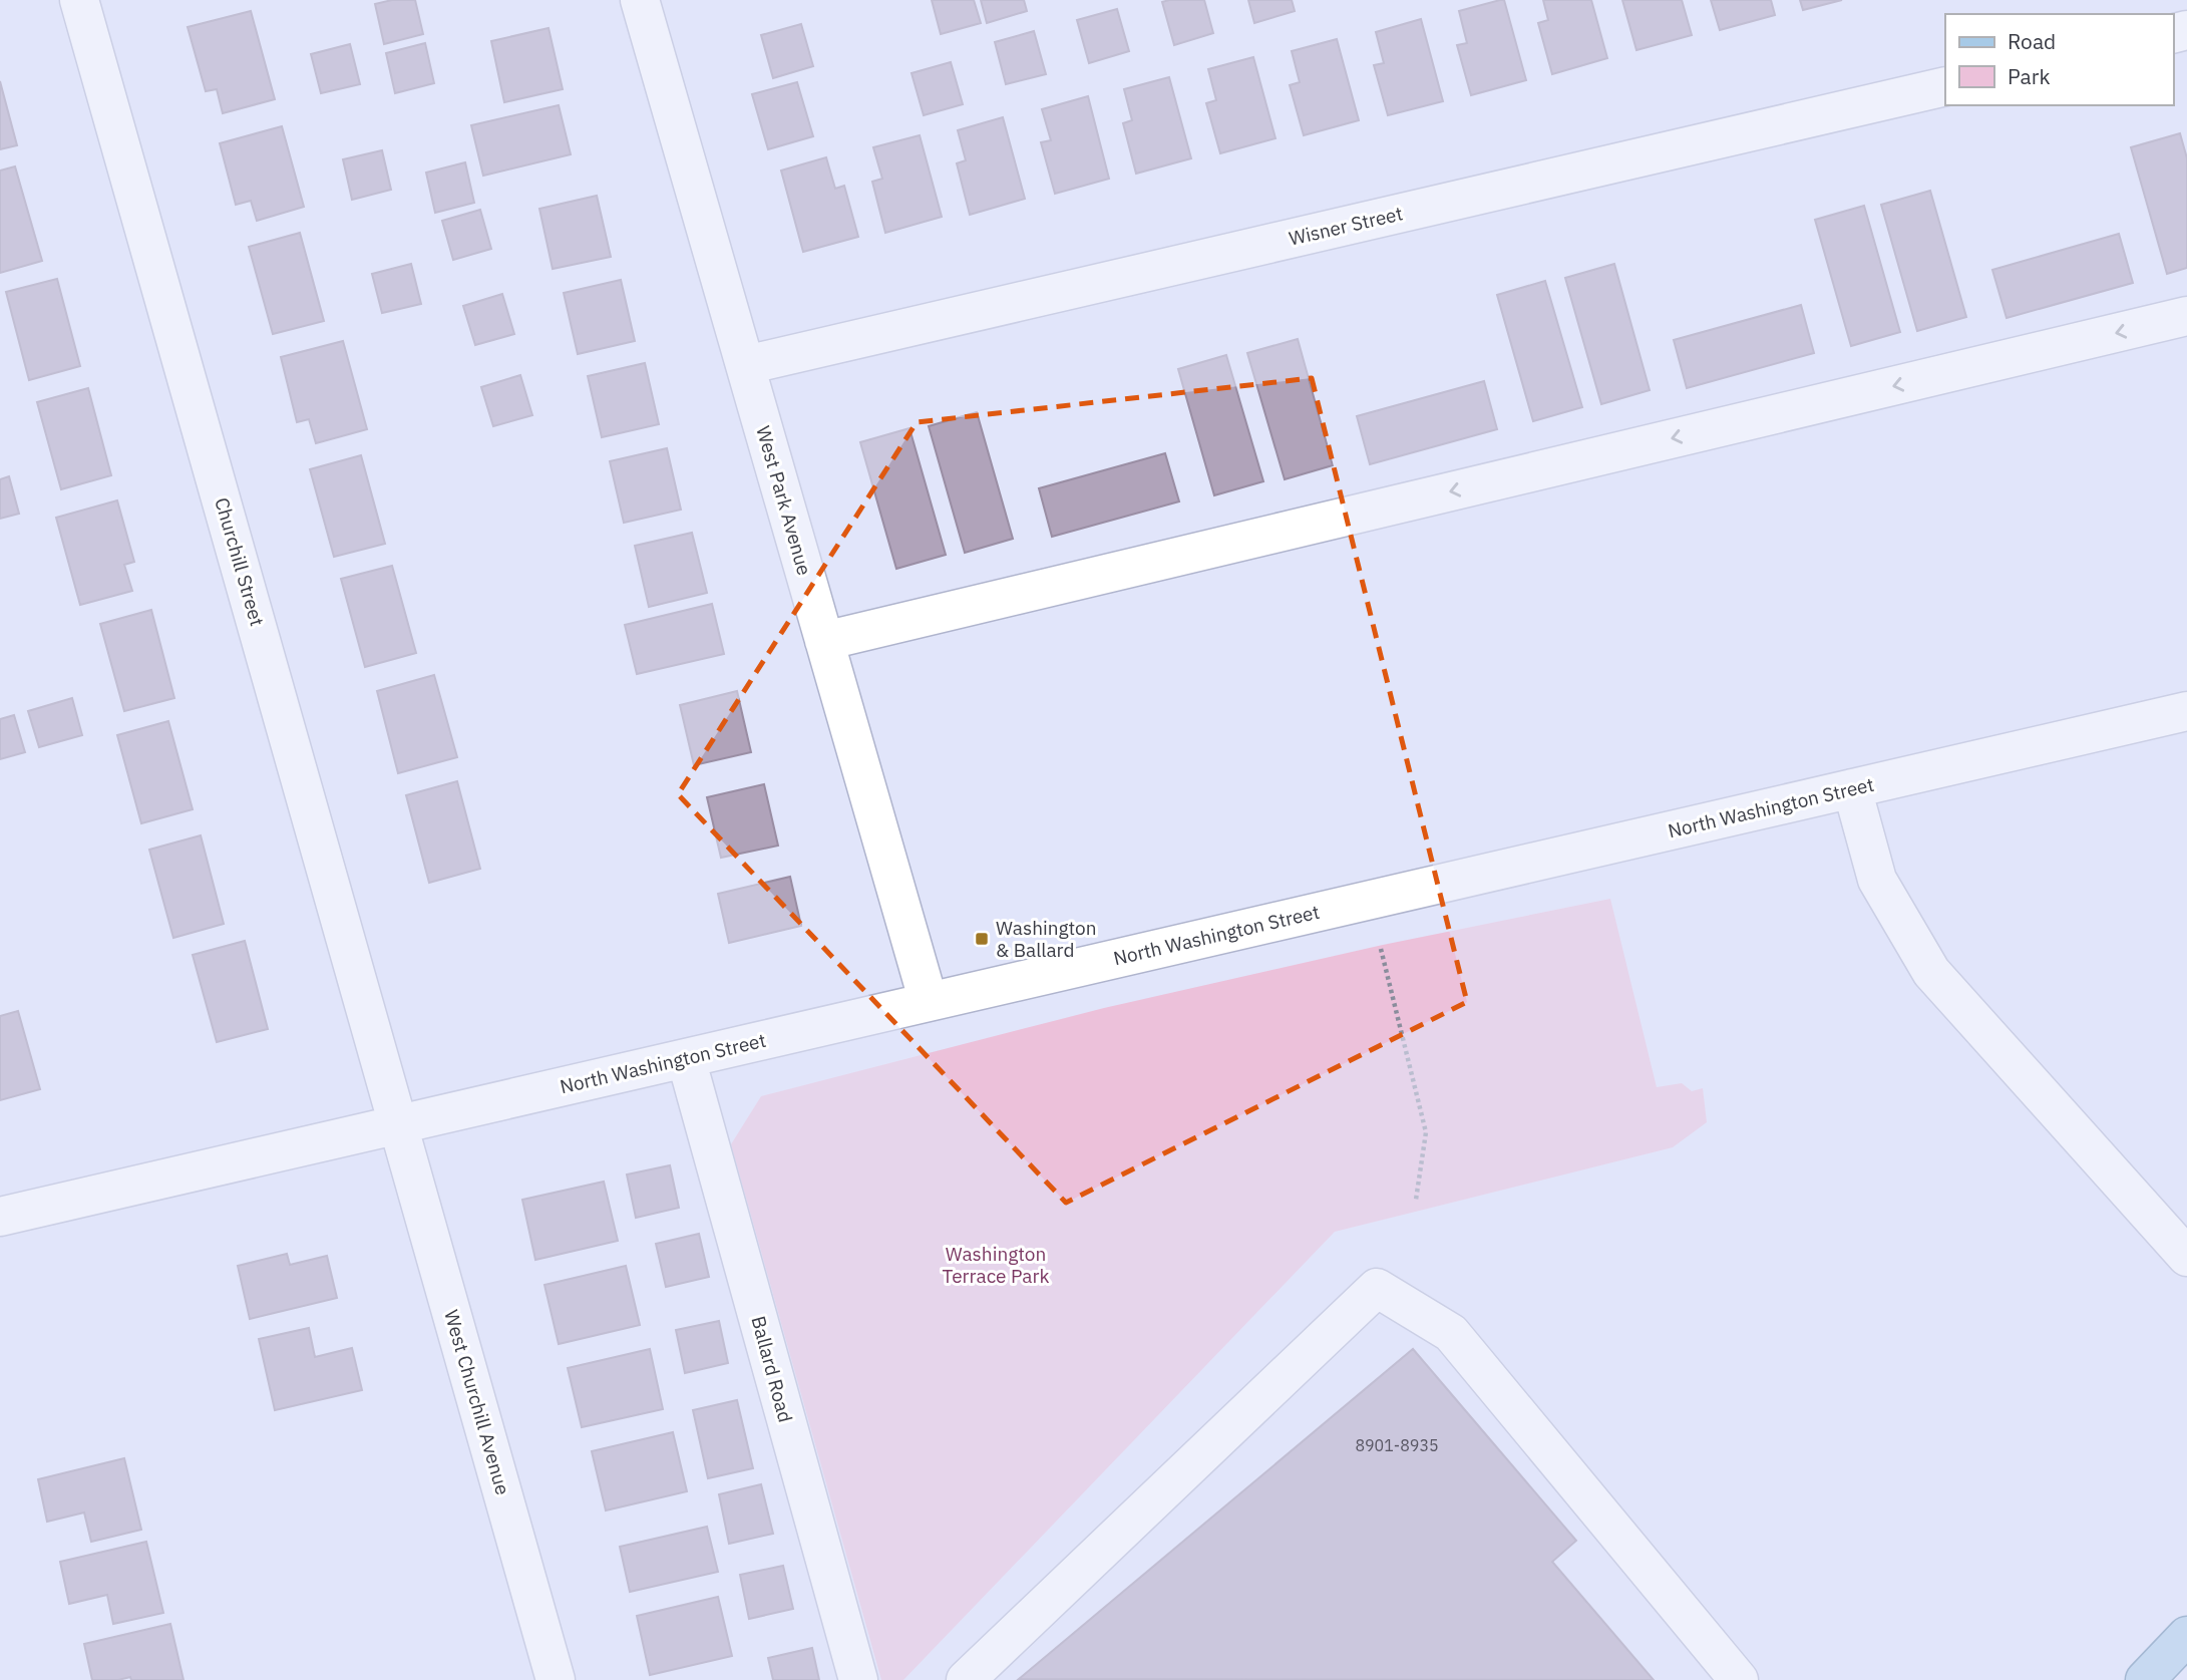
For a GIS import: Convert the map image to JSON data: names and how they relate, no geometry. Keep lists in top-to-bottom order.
{
  "streets": {
    "street": [
      "Wisner Street",
      "West Park Avenue",
      "Churchill Street",
      "North Washington Street",
      "Ballard Road",
      "West Churchill Avenue"
    ]
  },
  "crossings": [
    ["Wisner Street", "West Park Avenue"],
    ["West Park Avenue", "North Washington Street"],
    ["Churchill Street", "North Washington Street"],
    ["Churchill Street", "West Churchill Avenue"],
    ["North Washington Street", "Ballard Road"],
    ["North Washington Street", "West Churchill Avenue"]
  ],
  "parks": ["Washington Terrace Park"],
  "places": {
    "transit": ["Washington & Ballard"]
  },
  "house_numbers": ["8901-8935"],
  "legend": ["Road", "Park"]
}
